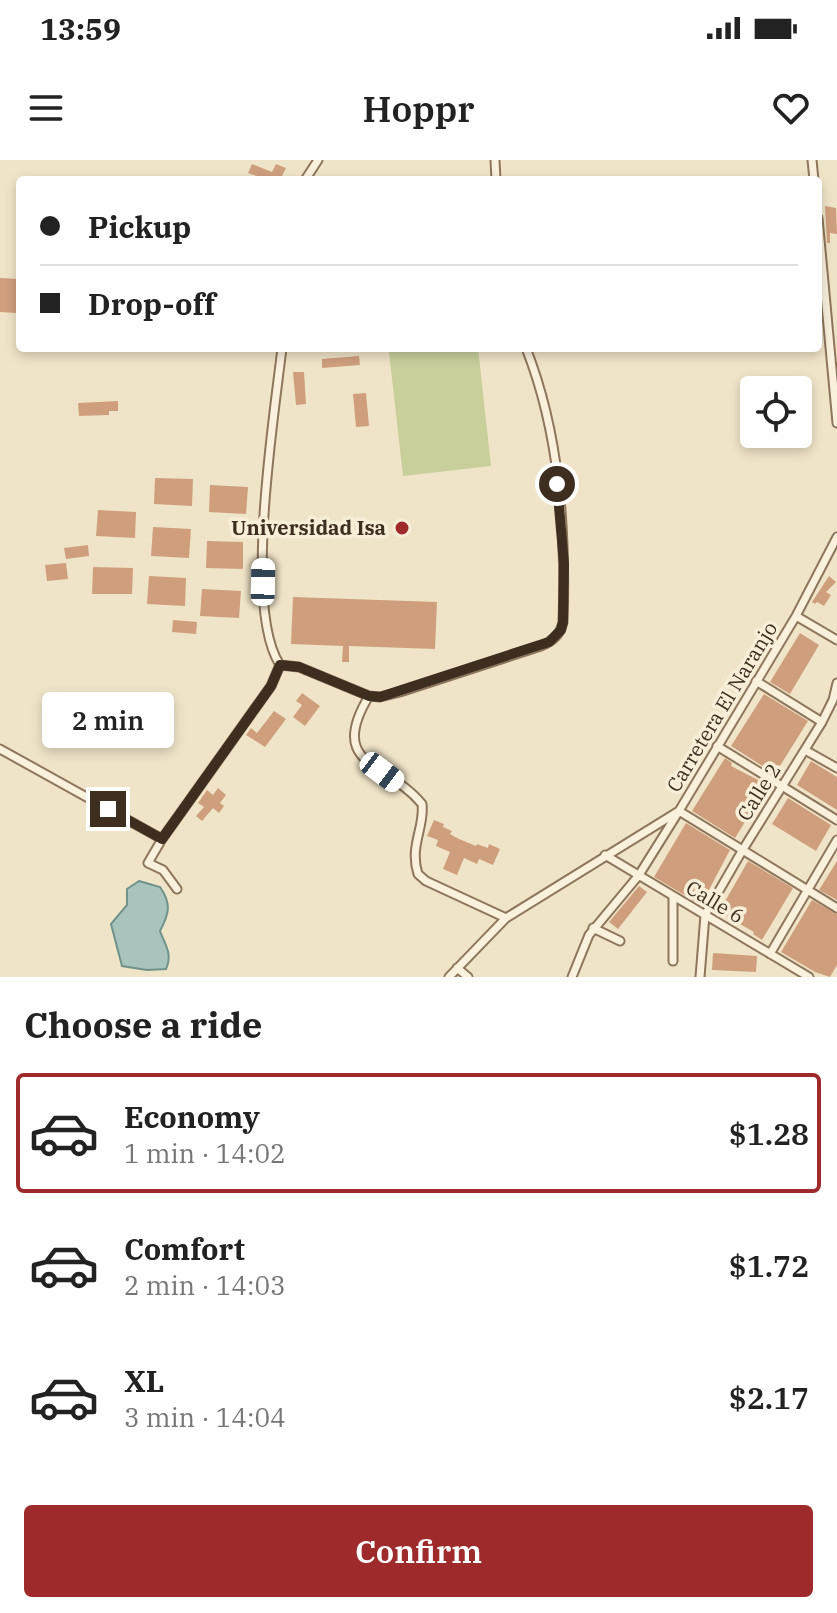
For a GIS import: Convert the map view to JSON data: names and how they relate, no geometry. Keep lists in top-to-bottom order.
{
  "streets": {
    "street": ["Carretera El Naranjo", "Calle 2", "Calle 6"]
  },
  "crossings": [
    ["Carretera El Naranjo", "Calle 6"],
    ["Calle 2", "Calle 6"]
  ],
  "places": ["Universidad Isa"],
  "page": {
    "status": "13:59",
    "header": "Hoppr",
    "banner": ["Pickup", "Drop-off"],
    "bubble": "2 min",
    "heading": "Choose a ride",
    "list": [
      {
        "name": "Economy",
        "note": "1 min · 14:02",
        "value": "$1.28"
      },
      {
        "name": "Comfort",
        "note": "2 min · 14:03",
        "value": "$1.72"
      },
      {
        "name": "XL",
        "note": "3 min · 14:04",
        "value": "$2.17"
      }
    ],
    "buttons": "Confirm"
  }
}
